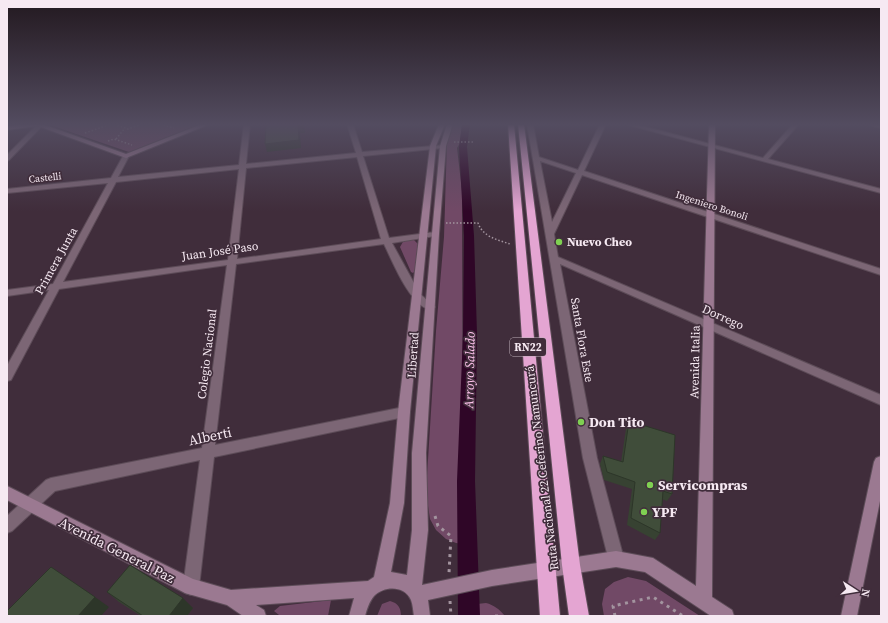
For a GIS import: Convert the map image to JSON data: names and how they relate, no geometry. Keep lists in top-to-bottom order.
{
  "streets": {
    "highway": ["RN22", "Ruta Nacional 22 Ceferino Namuncurá"],
    "street": [
      "Castelli",
      "Ingeniero Bonoli",
      "Juan José Paso",
      "Primera Junta",
      "Dorrego",
      "Santa Flora Este",
      "Colegio Nacional",
      "Libertad",
      "Avenida Italia",
      "Alberti",
      "Avenida General Paz"
    ]
  },
  "crossings": [
    ["Castelli", "Primera Junta"],
    ["Castelli", "Colegio Nacional"],
    ["Ingeniero Bonoli", "Santa Flora Este"],
    ["Ingeniero Bonoli", "Avenida Italia"],
    ["Juan José Paso", "Primera Junta"],
    ["Juan José Paso", "Colegio Nacional"],
    ["Juan José Paso", "Libertad"],
    ["Dorrego", "Santa Flora Este"],
    ["Dorrego", "Avenida Italia"],
    ["Colegio Nacional", "Alberti"],
    ["Colegio Nacional", "Avenida General Paz"],
    ["Libertad", "Alberti"],
    ["Libertad", "Avenida General Paz"],
    ["Alberti", "Avenida General Paz"]
  ],
  "water": ["Arroyo Salado"],
  "places": [
    "Nuevo Cheo",
    "Don Tito",
    "Servicompras",
    "YPF"
  ],
  "north": "right"
}
